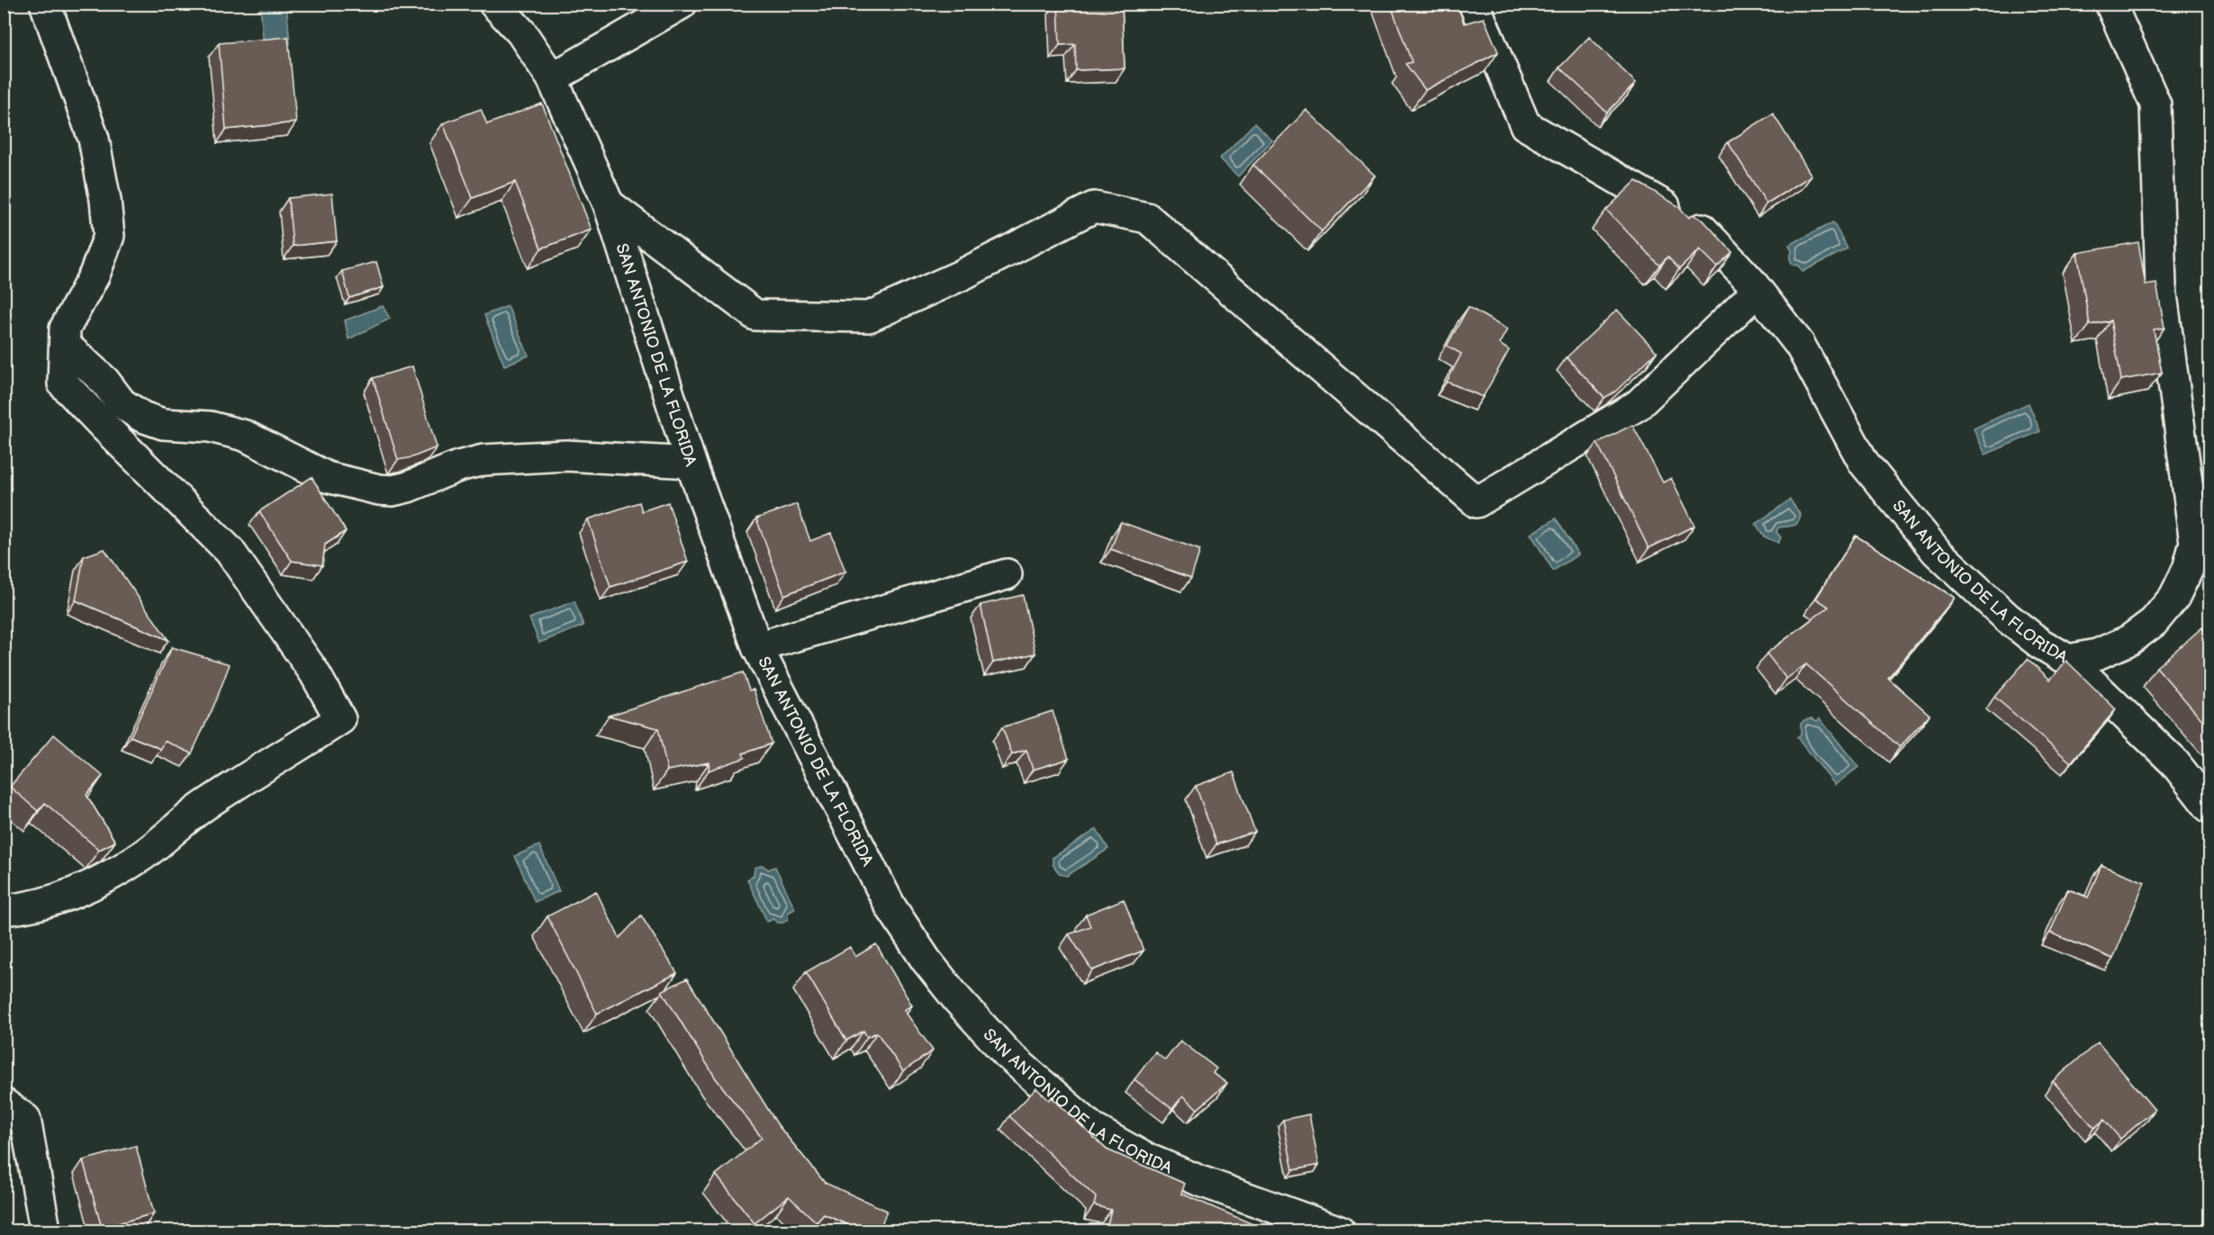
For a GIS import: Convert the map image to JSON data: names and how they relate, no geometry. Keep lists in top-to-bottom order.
{
  "streets": {
    "street": ["SAN ANTONIO DE LA FLORIDA"]
  }
}
